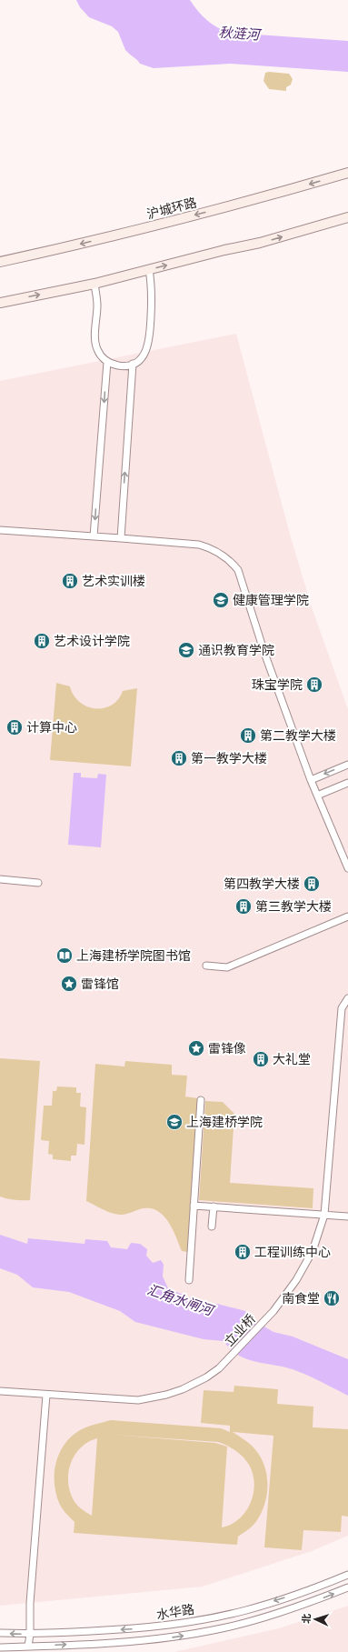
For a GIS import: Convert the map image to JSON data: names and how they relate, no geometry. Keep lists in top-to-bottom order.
{
  "streets": {
    "main road": ["沪城环路"],
    "street": ["立业桥", "水华路"]
  },
  "water": ["秋涟河", "汇角水闸河"],
  "places": {
    "building": [
      "艺术实训楼",
      "艺术设计学院",
      "珠宝学院",
      "计算中心",
      "第二教学大楼",
      "第一教学大楼",
      "第四教学大楼",
      "第三教学大楼",
      "大礼堂",
      "工程训练中心"
    ],
    "school or university": ["健康管理学院", "通识教育学院", "上海建桥学院"],
    "library": ["上海建桥学院图书馆"],
    "place": ["雷锋馆", "雷锋像"],
    "restaurant": ["南食堂"]
  },
  "north": "left"
}
